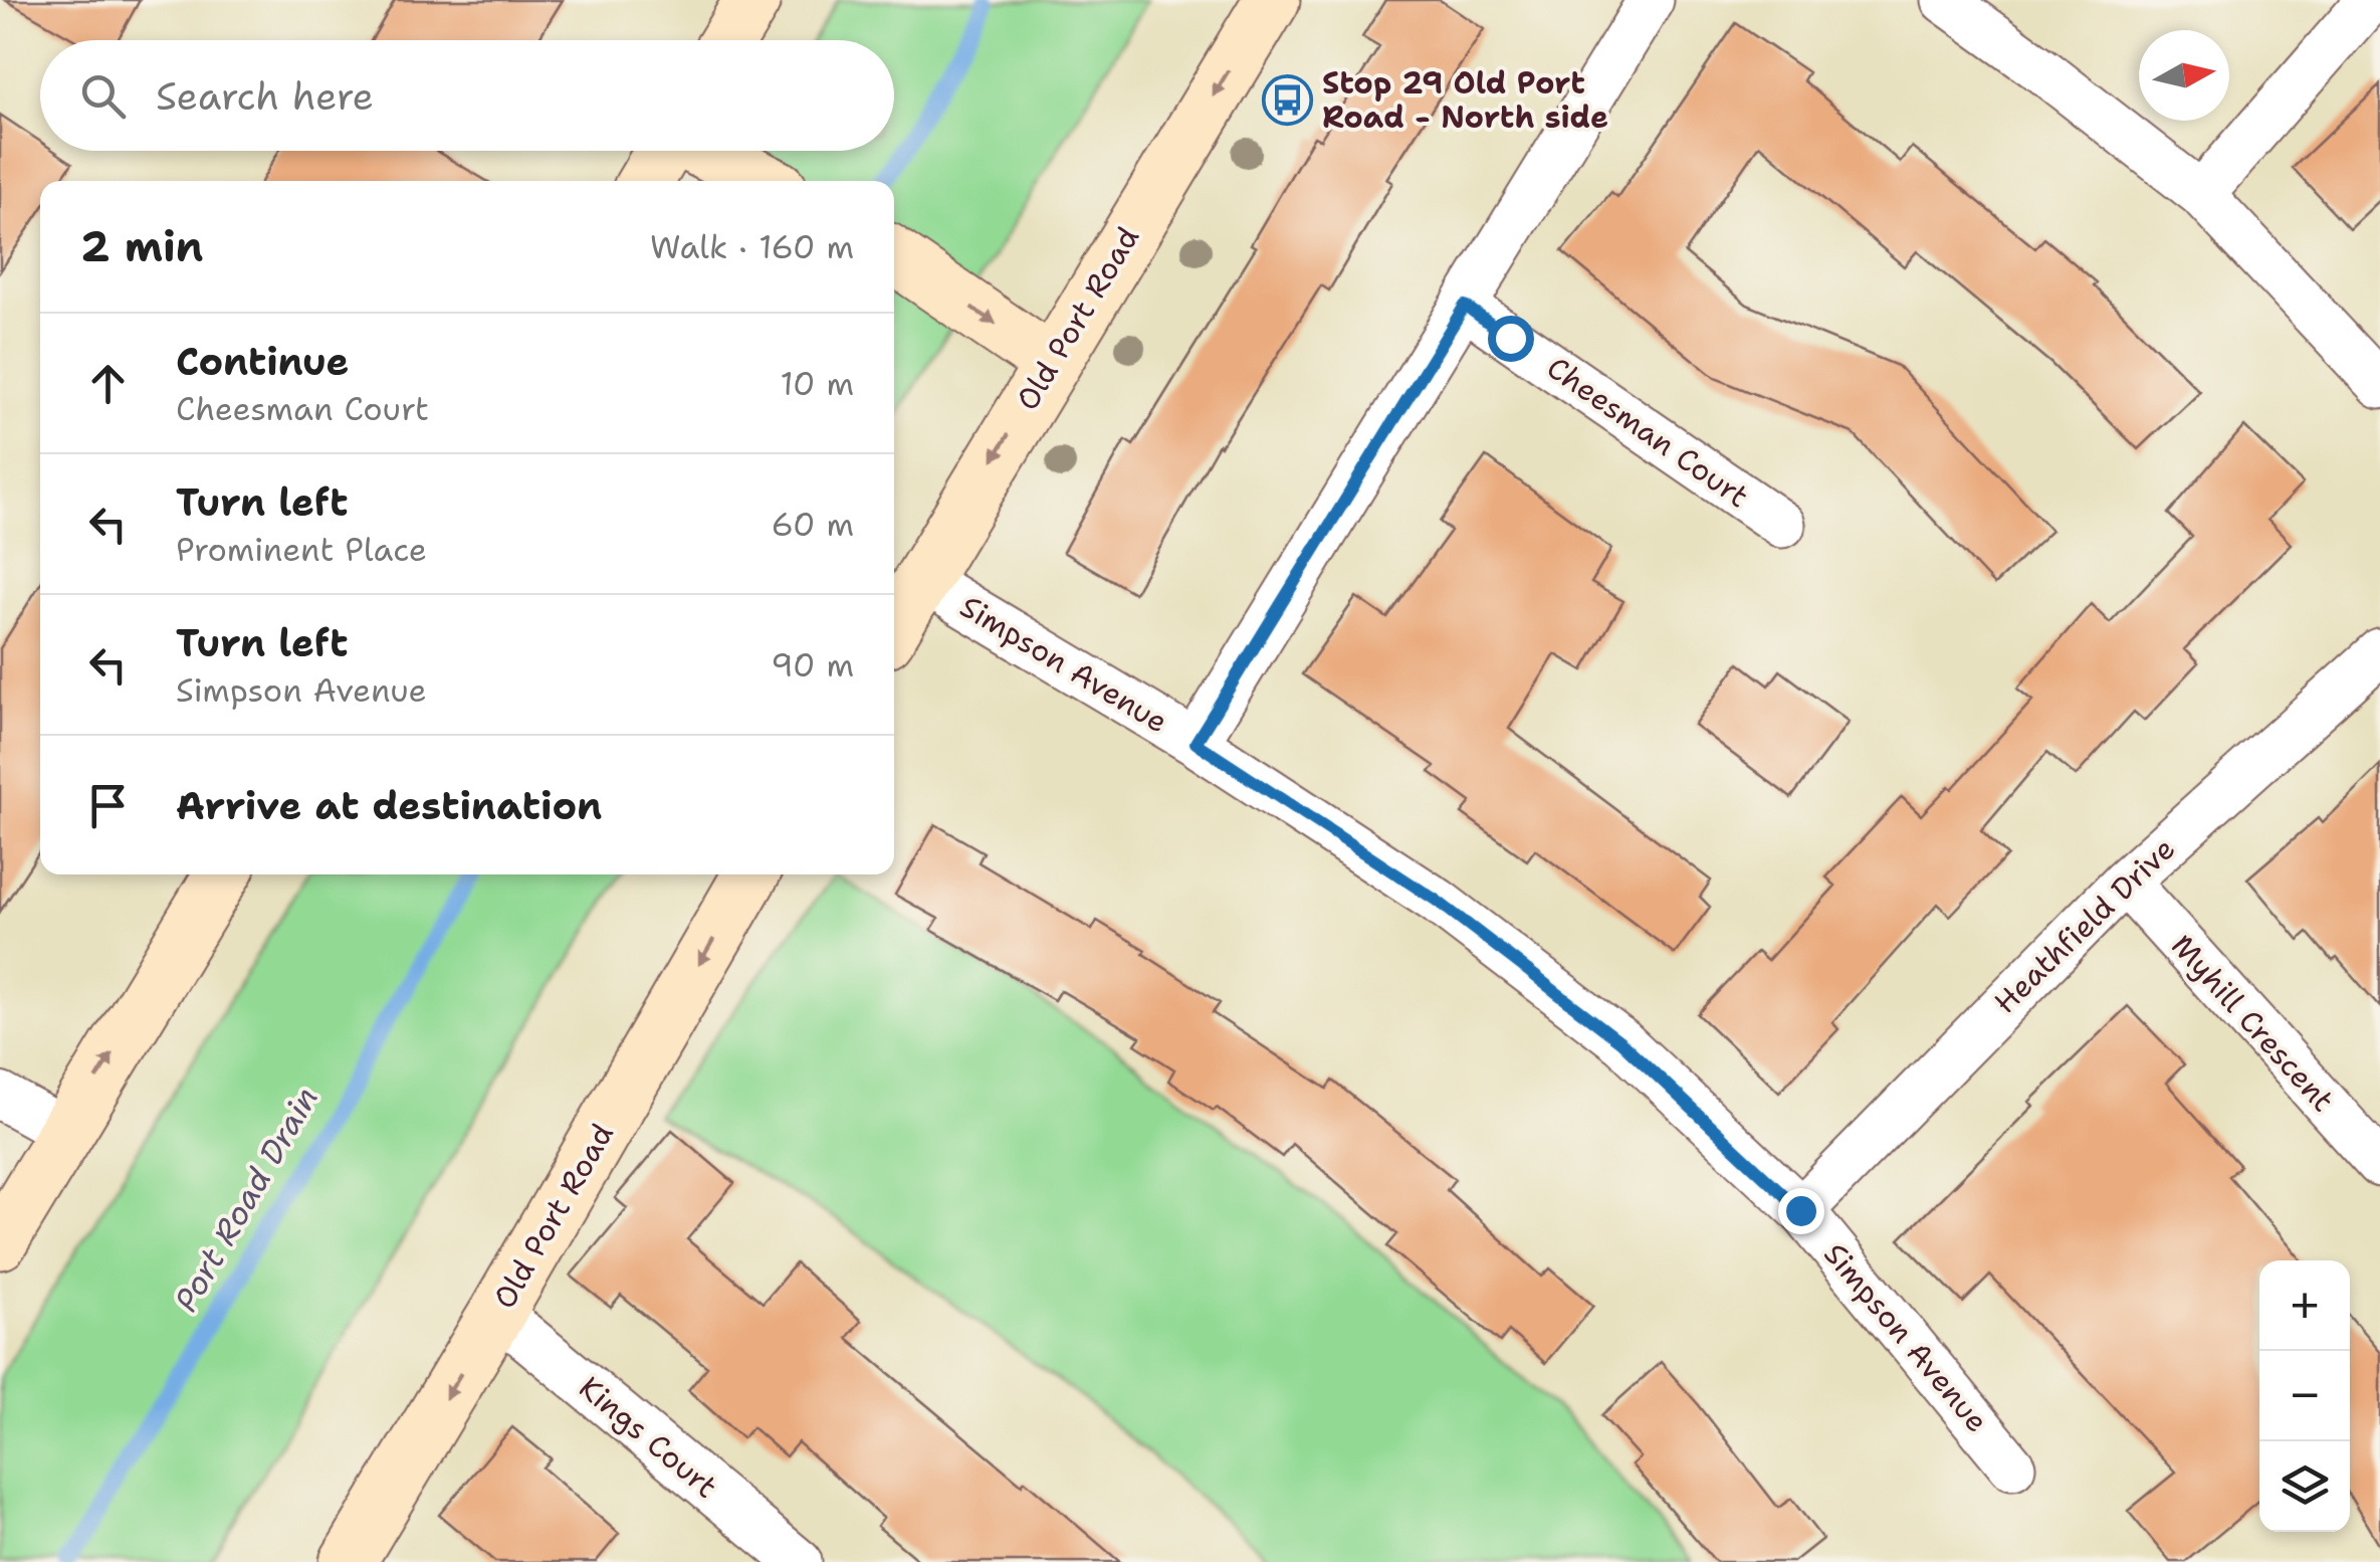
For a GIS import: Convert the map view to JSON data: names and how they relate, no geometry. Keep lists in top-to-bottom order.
{
  "streets": {
    "main road": ["Old Port Road"],
    "street": [
      "Cheesman Court",
      "Simpson Avenue",
      "Heathfield Drive",
      "Myhill Crescent",
      "Kings Court"
    ]
  },
  "crossings": [
    ["Old Port Road", "Simpson Avenue"],
    ["Old Port Road", "Kings Court"],
    ["Simpson Avenue", "Heathfield Drive"],
    ["Heathfield Drive", "Myhill Crescent"]
  ],
  "water": ["Port Road Drain"],
  "places": {
    "bus stop": ["Stop 29 Old Port Road - North side"]
  },
  "north": "right",
  "page": {
    "search": "Search here",
    "heading": ["2 min", "Walk · 160 m"],
    "list": [
      ["Continue", "Cheesman Court", "10 m"],
      ["Turn left", "Prominent Place", "60 m"],
      ["Turn left", "Simpson Avenue", "90 m"],
      "Arrive at destination"
    ],
    "map_buttons": ["+", "−"]
  }
}
